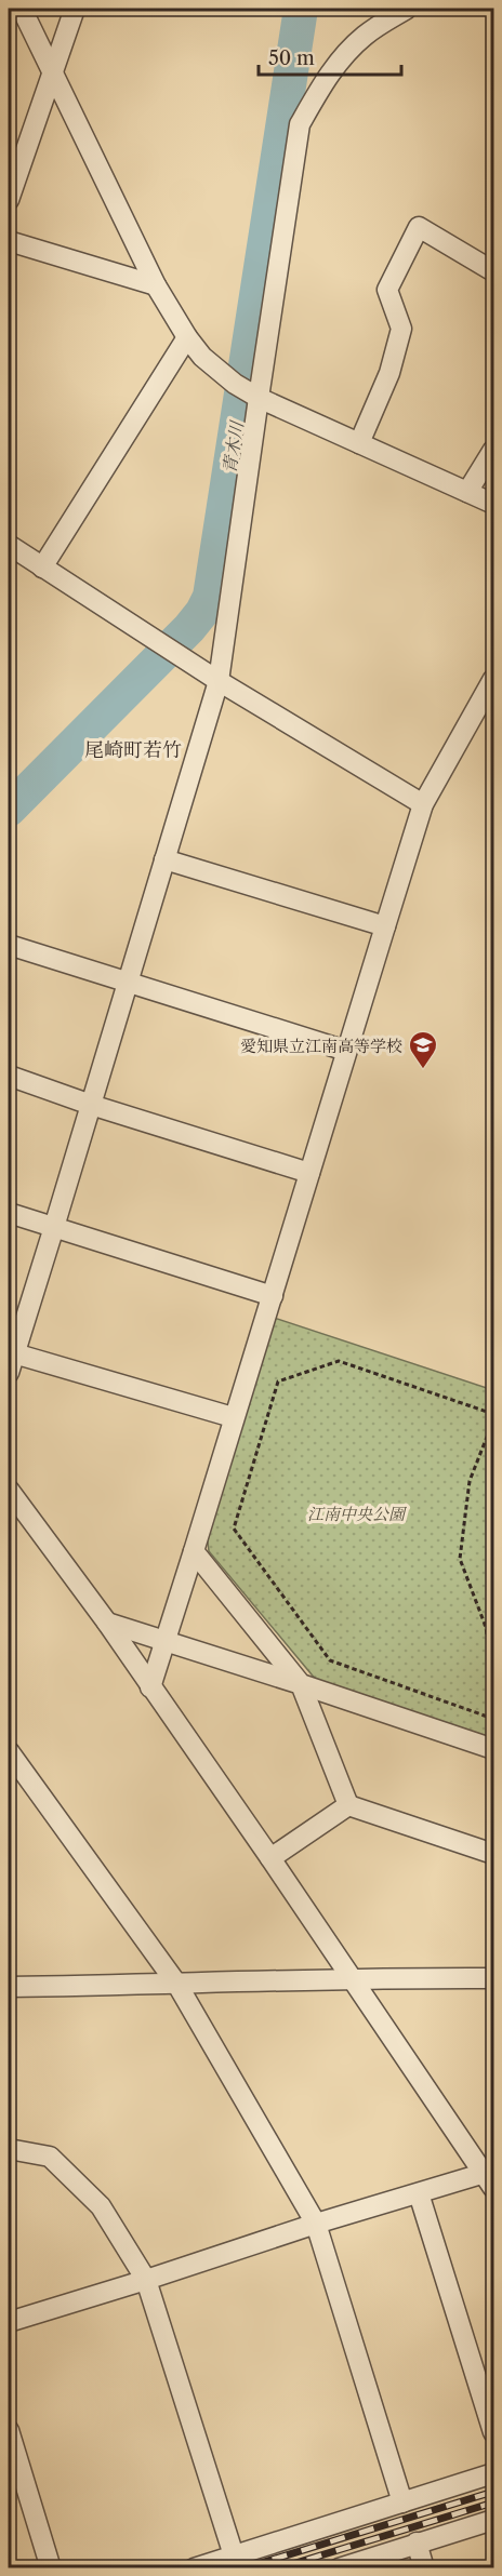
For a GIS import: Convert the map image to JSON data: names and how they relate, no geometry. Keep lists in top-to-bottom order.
{
  "districts": ["尾崎町若竹"],
  "water": ["青木川"],
  "parks": ["江南中央公園"],
  "places": {
    "school or university": ["愛知県立江南高等学校"]
  },
  "scale_bar": "50 m"
}
